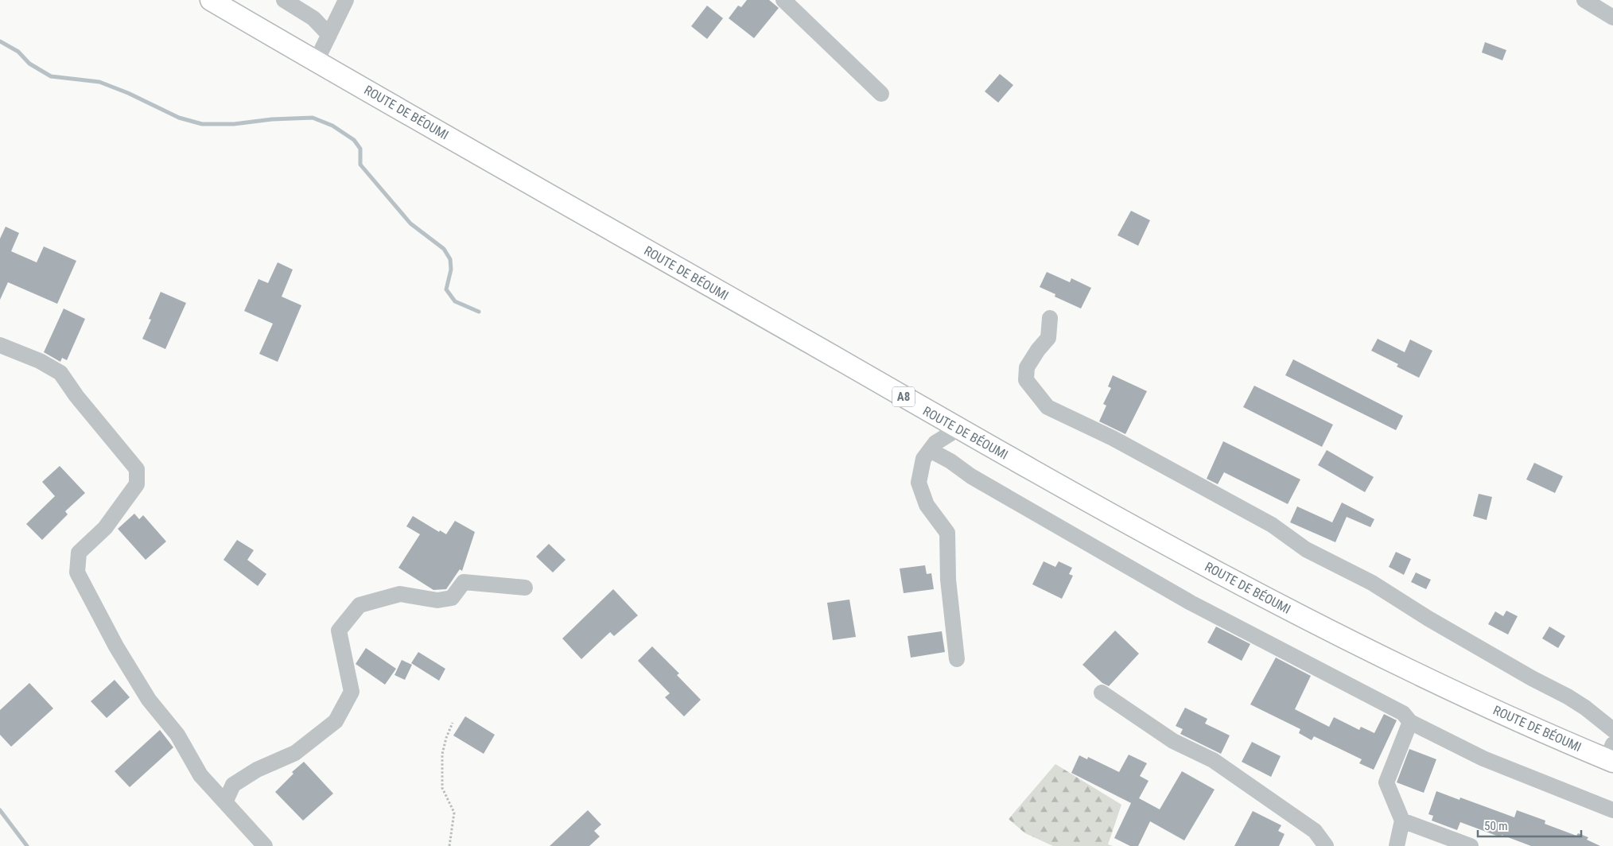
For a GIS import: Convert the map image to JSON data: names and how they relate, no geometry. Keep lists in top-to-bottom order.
{
  "streets": {
    "main road": ["ROUTE DE BÉOUMI", "A8"]
  },
  "scale_bar": "50 m"
}
